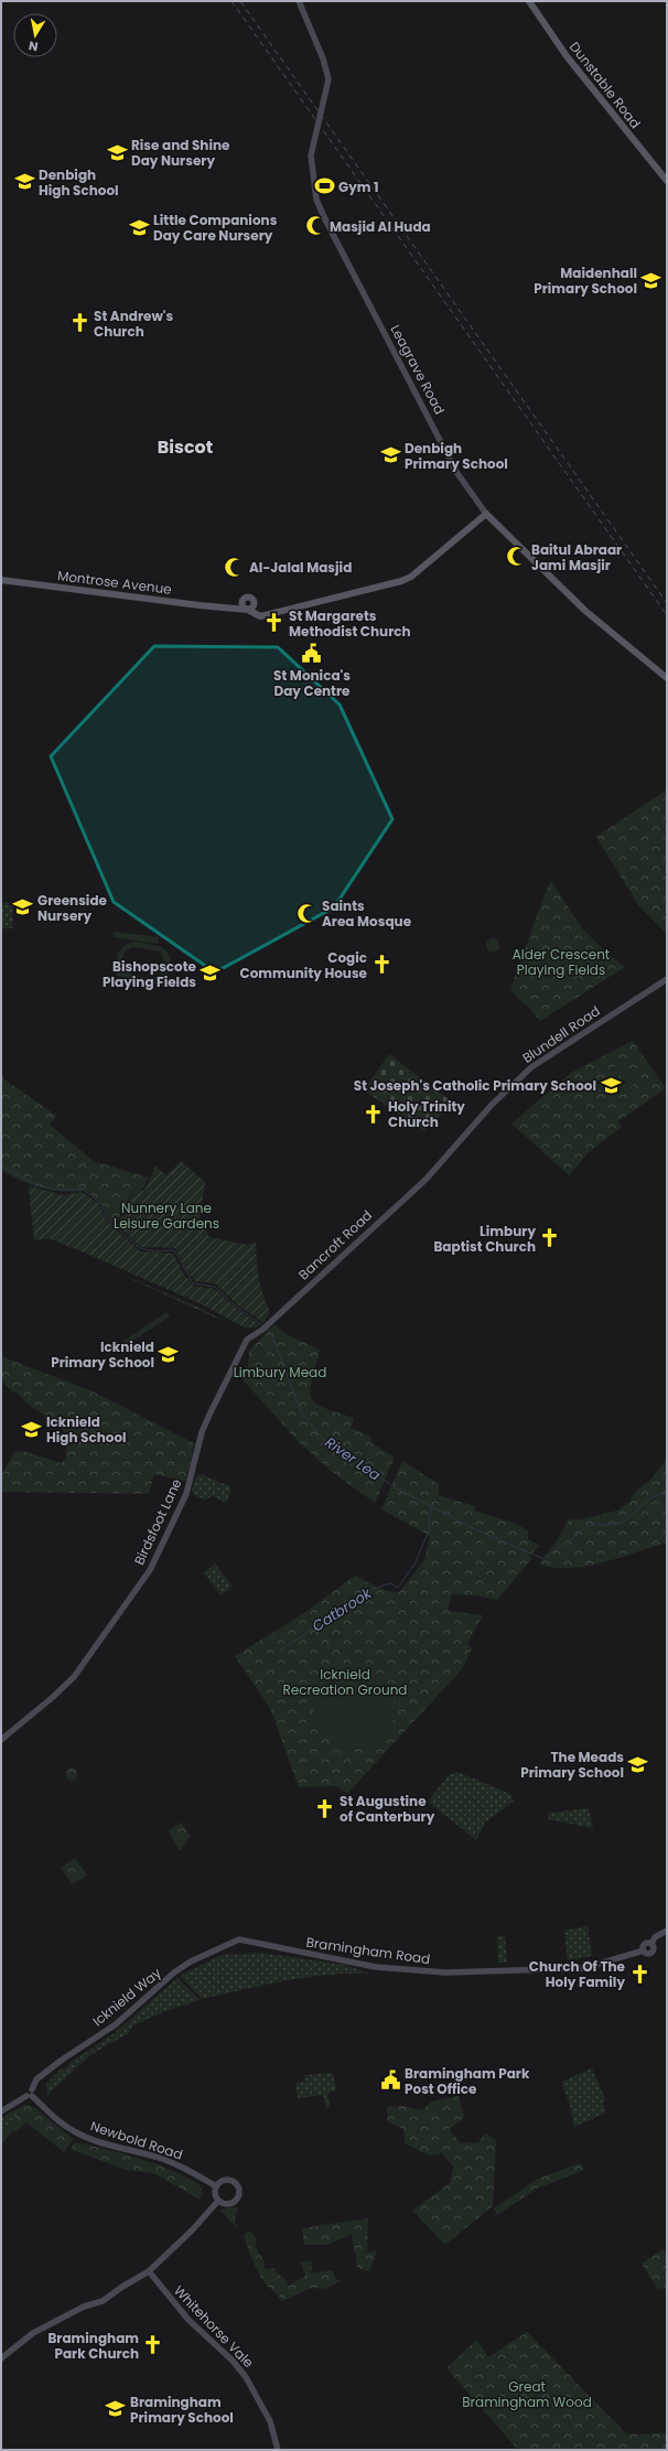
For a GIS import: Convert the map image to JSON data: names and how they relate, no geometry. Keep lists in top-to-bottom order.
{
  "streets": {
    "main road": ["Dunstable Road", "Leagrave Road", "Montrose Avenue"],
    "street": [
      "Blundell Road",
      "Bancroft Road",
      "Birdsfoot Lane",
      "Bramingham Road",
      "Icknield Way",
      "Newbold Road",
      "Whitehorse Vale"
    ]
  },
  "crossings": [
    ["Blundell Road", "Bancroft Road"],
    ["Bancroft Road", "Birdsfoot Lane"],
    ["Bramingham Road", "Icknield Way"],
    ["Icknield Way", "Newbold Road"]
  ],
  "districts": ["Biscot"],
  "water": ["River Lea", "Catbrook"],
  "parks": [
    "Alder Crescent Playing Fields",
    "Nunnery Lane Leisure Gardens",
    "Limbury Mead",
    "Icknield Recreation Ground",
    "Great Bramingham Wood"
  ],
  "places": {
    "school or university": [
      "Rise and Shine Day Nursery",
      "Denbigh High School",
      "Little Companions Day Care Nursery",
      "Maidenhall Primary School",
      "Denbigh Primary School",
      "Greenside Nursery",
      "Bishopscote Playing Fields",
      "St Joseph's Catholic Primary School",
      "Icknield Primary School",
      "Icknield High School",
      "The Meads Primary School",
      "Bramingham Primary School"
    ],
    "sports": ["Gym 1"],
    "mosque": [
      "Masjid Al Huda",
      "Baitul Abraar Jami Masjir",
      "Al-Jalal Masjid",
      "Saints Area Mosque"
    ],
    "church": [
      "St Andrew's Church",
      "St Margarets Methodist Church",
      "Cogic Community House",
      "Holy Trinity Church",
      "Limbury Baptist Church",
      "St Augustine of Canterbury",
      "Church Of The Holy Family",
      "Bramingham Park Church"
    ],
    "public building": ["St Monica's Day Centre", "Bramingham Park Post Office"]
  },
  "north": "bottom"
}
